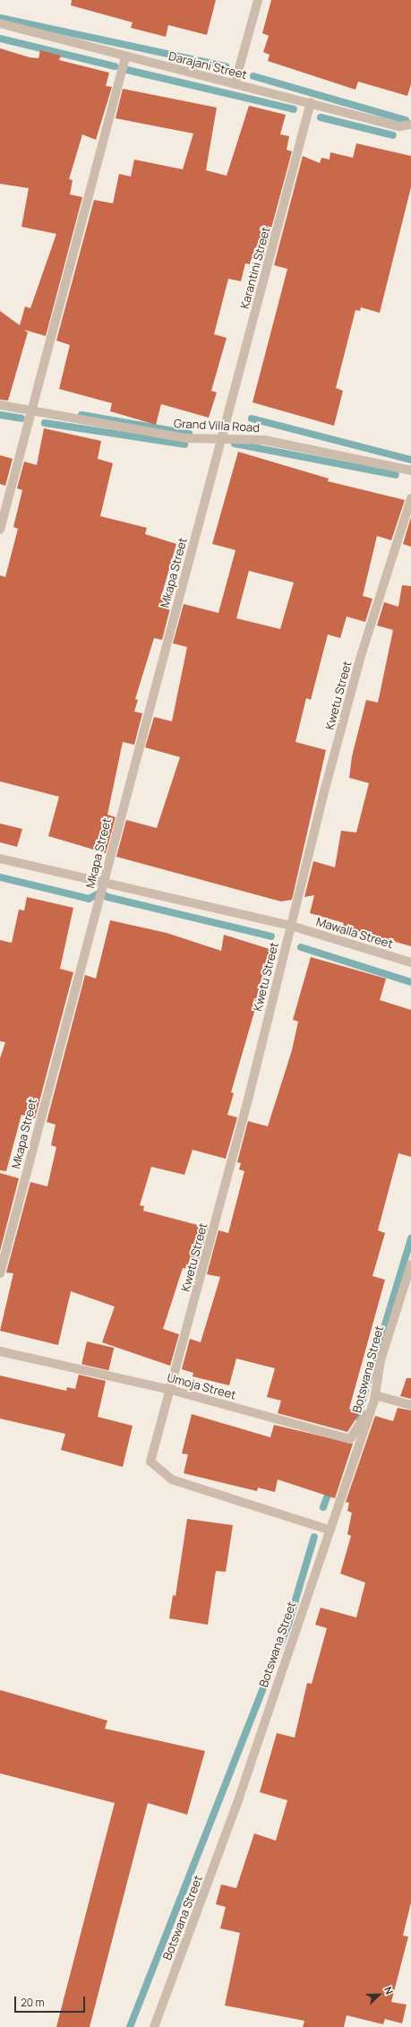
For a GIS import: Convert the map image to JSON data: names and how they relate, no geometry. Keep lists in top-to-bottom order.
{
  "streets": {
    "street": [
      "Darajani Street",
      "Karantini Street",
      "Grand Villa Road",
      "Mkapa Street",
      "Kwetu Street",
      "Mawalla Street",
      "Botswana Street",
      "Umoja Street"
    ]
  },
  "crossings": [
    ["Darajani Street", "Karantini Street"],
    ["Karantini Street", "Grand Villa Road"],
    ["Karantini Street", "Mkapa Street"],
    ["Grand Villa Road", "Mkapa Street"],
    ["Mkapa Street", "Mawalla Street"],
    ["Kwetu Street", "Mawalla Street"],
    ["Kwetu Street", "Botswana Street"],
    ["Kwetu Street", "Umoja Street"],
    ["Botswana Street", "Umoja Street"]
  ],
  "scale_bar": "20 m",
  "north": "top right"
}
